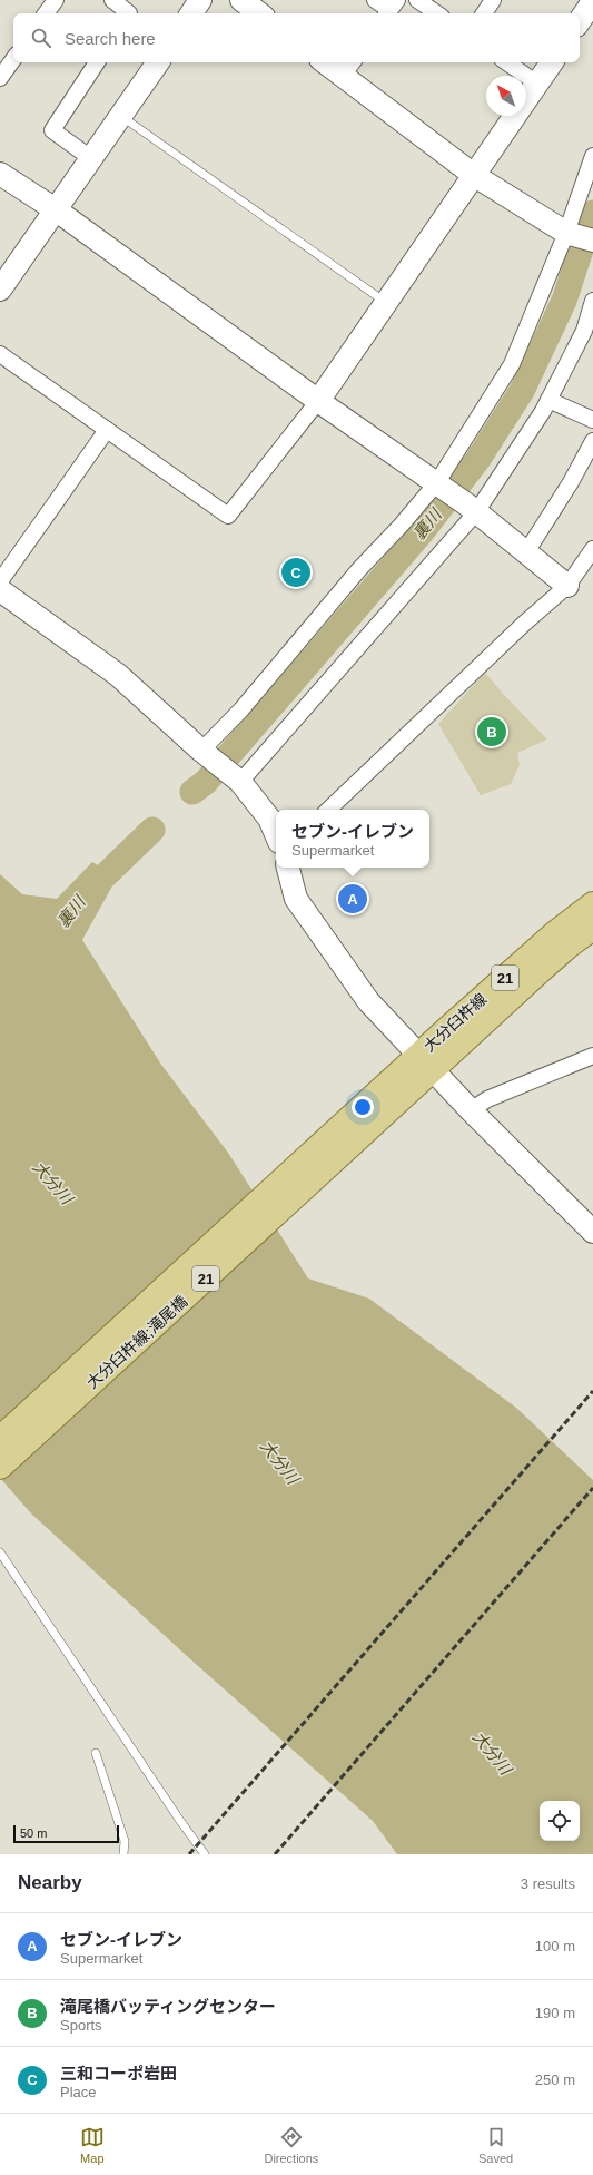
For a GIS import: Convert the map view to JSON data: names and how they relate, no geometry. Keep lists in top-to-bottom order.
{
  "streets": {
    "main road": ["21", "大分臼杵線", "大分臼杵線;滝尾橋"]
  },
  "crossings": [
    ["21", "大分臼杵線"],
    ["21", "大分臼杵線;滝尾橋"]
  ],
  "water": ["裏川", "大分川"],
  "scale_bar": "50 m",
  "north": "top left",
  "page": {
    "search": "Search here",
    "pins": ["C", "B", "A"],
    "popup": ["セブン-イレブン", "Supermarket"],
    "scale": "50 m",
    "heading": ["Nearby", "3 results"],
    "list": [
      {
        "mark": "A",
        "name": "セブン-イレブン",
        "note": "Supermarket",
        "value": "100 m"
      },
      {
        "mark": "B",
        "name": "滝尾橋バッティングセンター",
        "note": "Sports",
        "value": "190 m"
      },
      {
        "mark": "C",
        "name": "三和コーポ岩田",
        "note": "Place",
        "value": "250 m"
      }
    ],
    "nav": ["Map", "Directions", "Saved"]
  }
}
